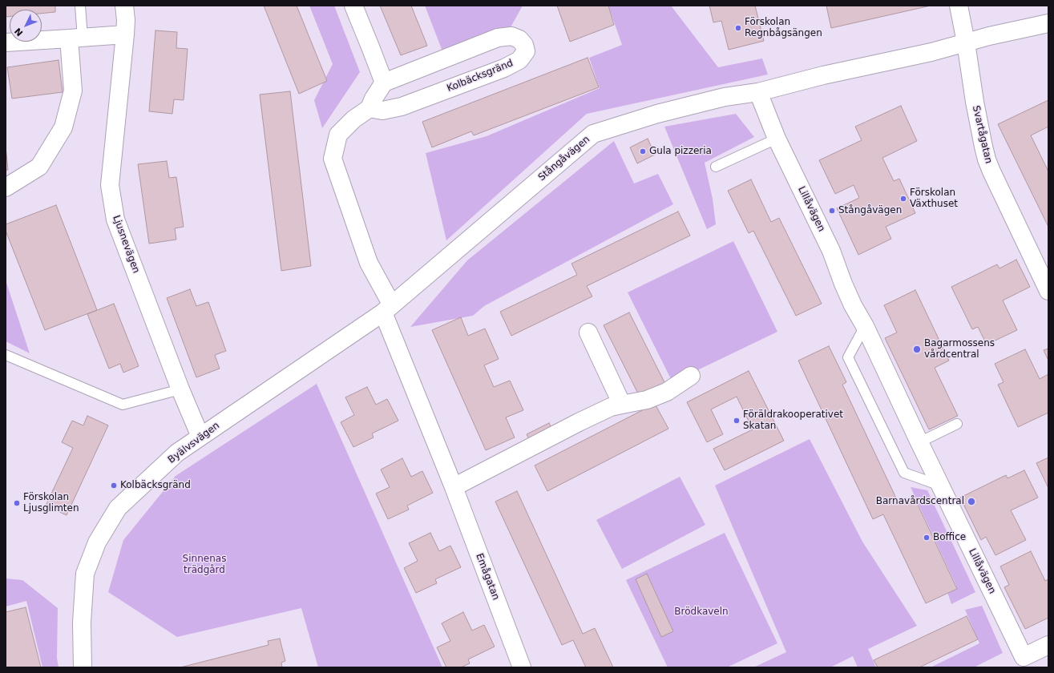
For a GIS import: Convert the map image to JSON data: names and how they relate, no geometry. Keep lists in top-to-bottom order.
{
  "streets": {
    "street": [
      "Kolbäcksgränd",
      "Svartågatan",
      "Stångåvägen",
      "Lillåvägen",
      "Ljusnevägen",
      "Byälvsvägen",
      "Emågatan"
    ]
  },
  "crossings": [
    ["Svartågatan", "Stångåvägen"],
    ["Stångåvägen", "Lillåvägen"],
    ["Stångåvägen", "Byälvsvägen"],
    ["Stångåvägen", "Emågatan"],
    ["Ljusnevägen", "Byälvsvägen"],
    ["Byälvsvägen", "Emågatan"]
  ],
  "parks": ["Sinnenas trädgård", "Brödkaveln"],
  "places": [
    "Förskolan Regnbågsängen",
    "Gula pizzeria",
    "Förskolan Växthuset",
    "Stångåvägen",
    "Bagarmossens vårdcentral",
    "Föräldrakooperativet Skatan",
    "Kolbäcksgränd",
    "Barnavårdscentral",
    "Förskolan Ljusglimten",
    "Boffice"
  ],
  "north": "bottom left"
}
